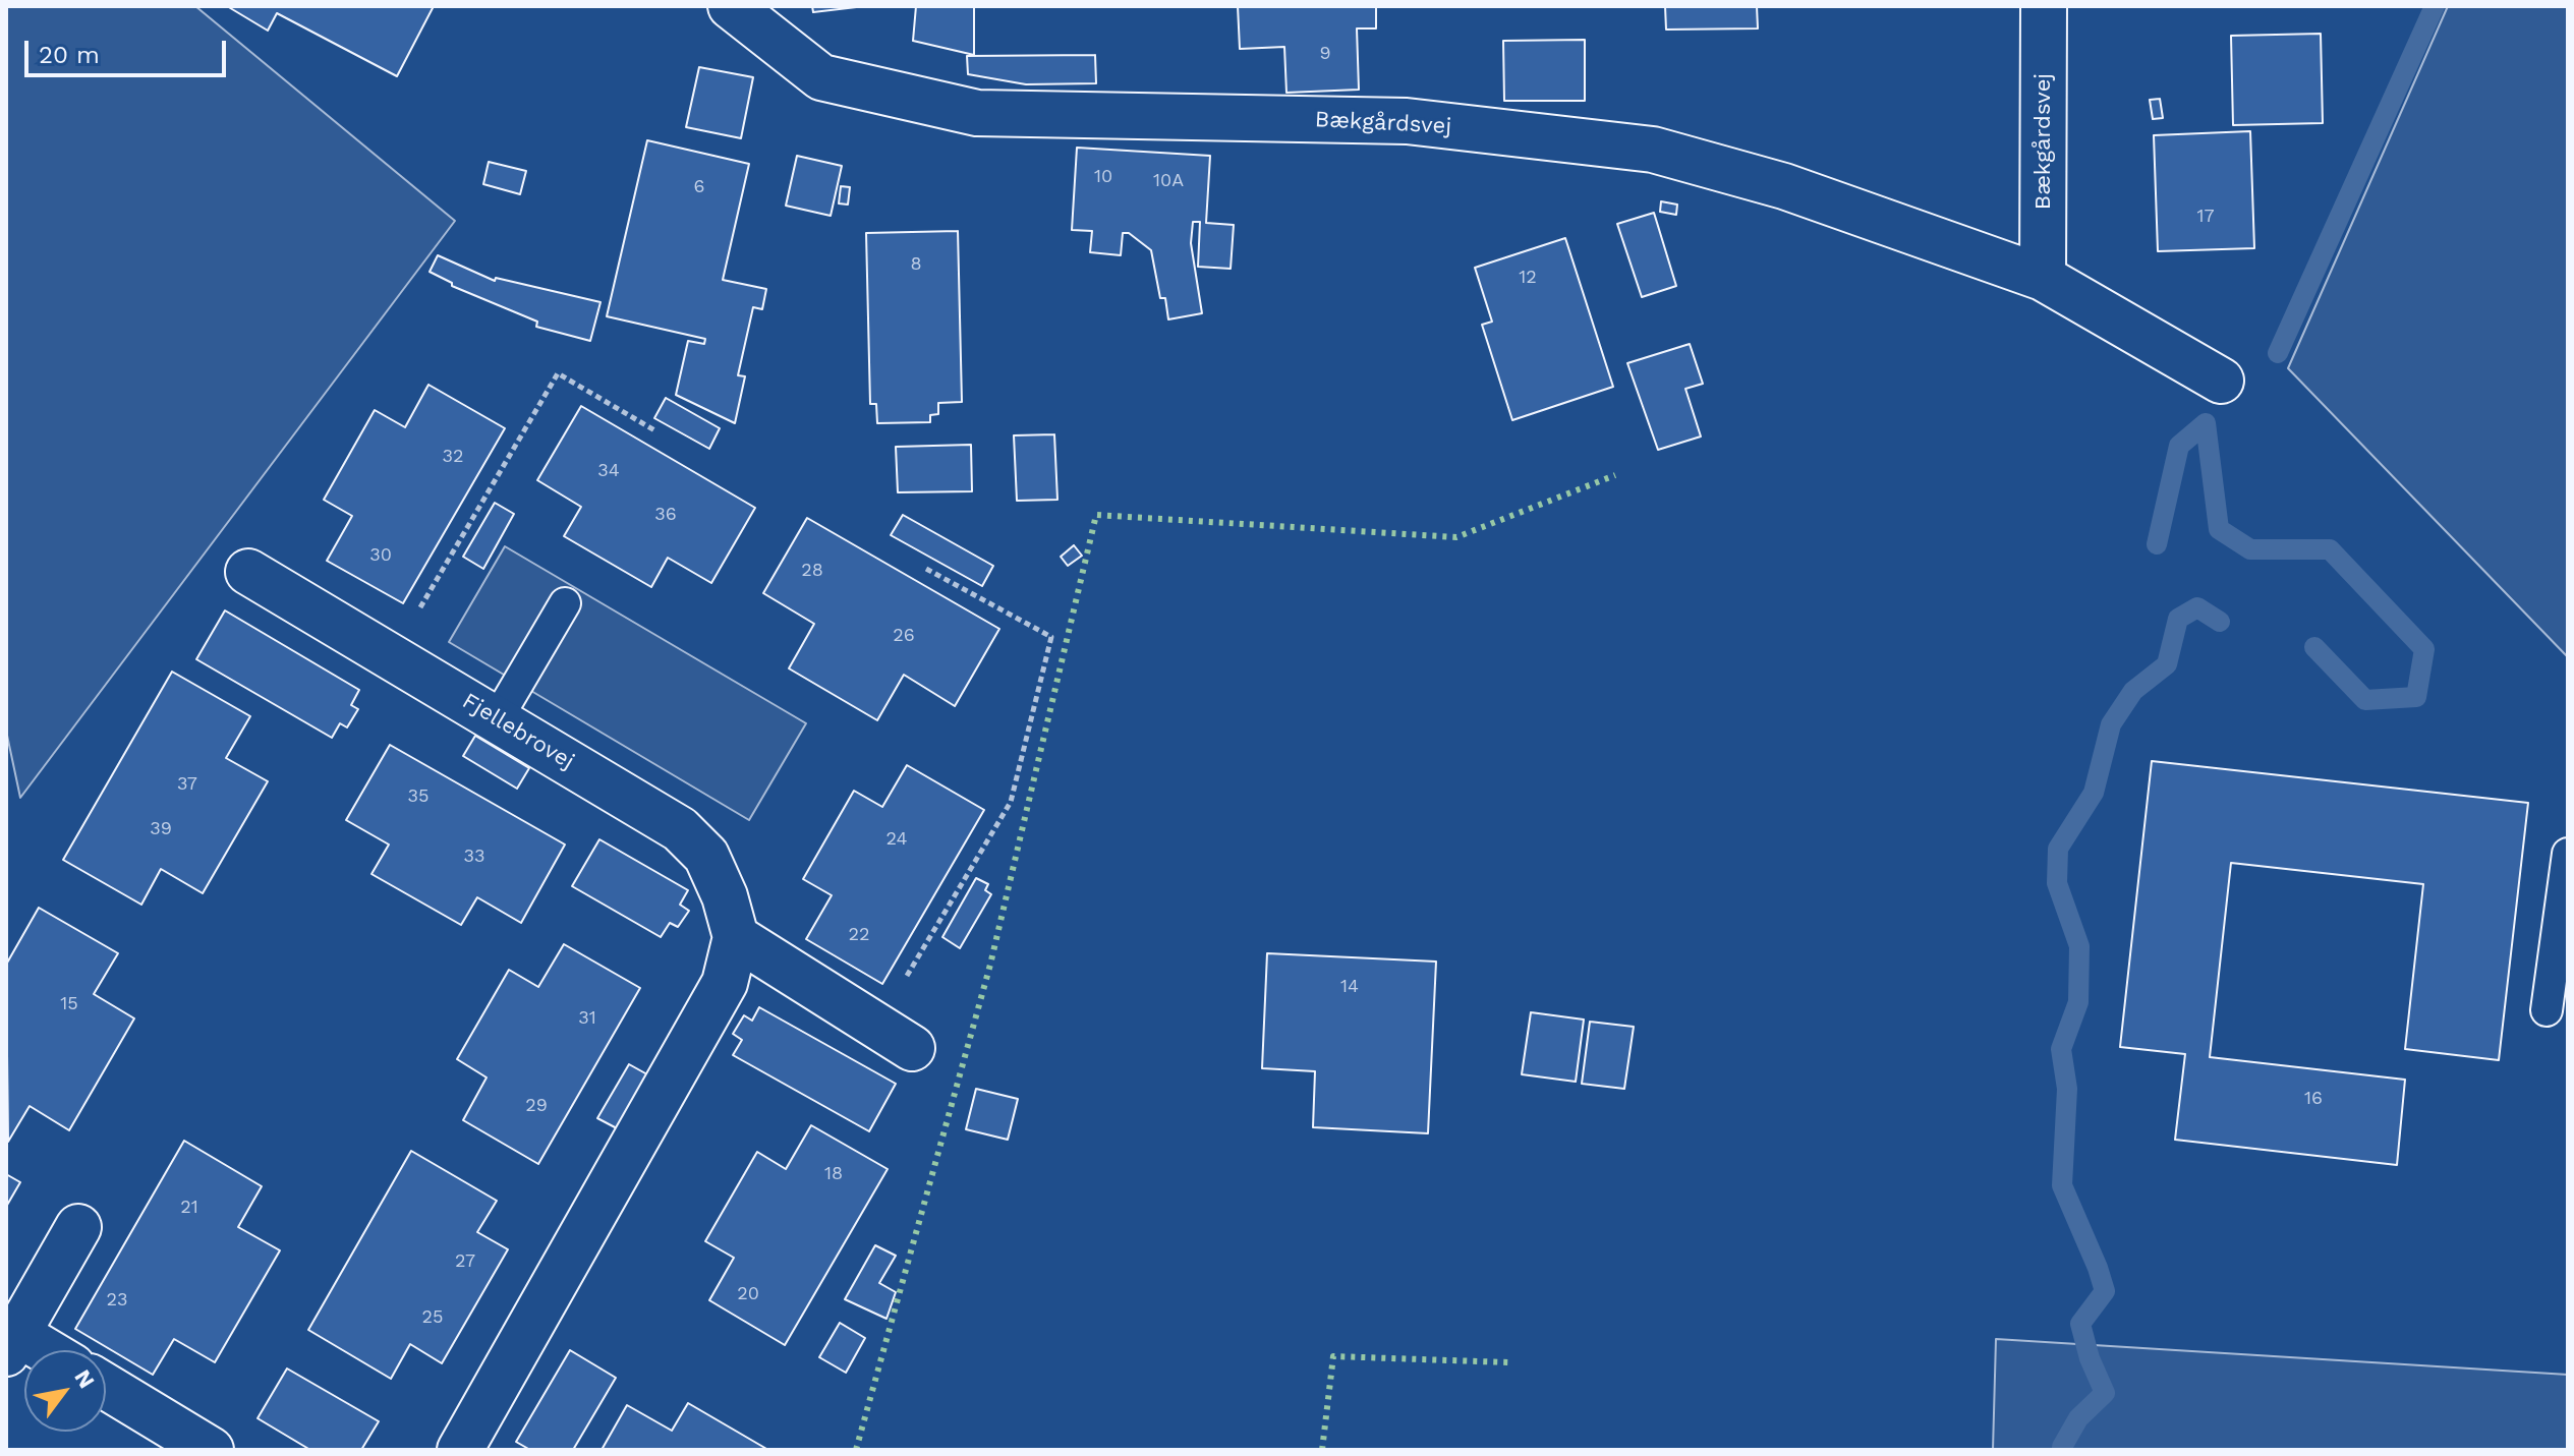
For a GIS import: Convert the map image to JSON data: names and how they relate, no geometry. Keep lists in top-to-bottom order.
{
  "streets": {
    "street": ["Bækgårdsvej", "Fjellebrovej"]
  },
  "house_numbers": [
    "9",
    "10",
    "10A",
    "6",
    "17",
    "8",
    "12",
    "32",
    "34",
    "36",
    "30",
    "28",
    "26",
    "37",
    "35",
    "39",
    "24",
    "33",
    "22",
    "14",
    "15",
    "31",
    "16",
    "29",
    "18",
    "21",
    "27",
    "20",
    "23",
    "25"
  ],
  "scale_bar": "20 m",
  "north": "top right"
}
